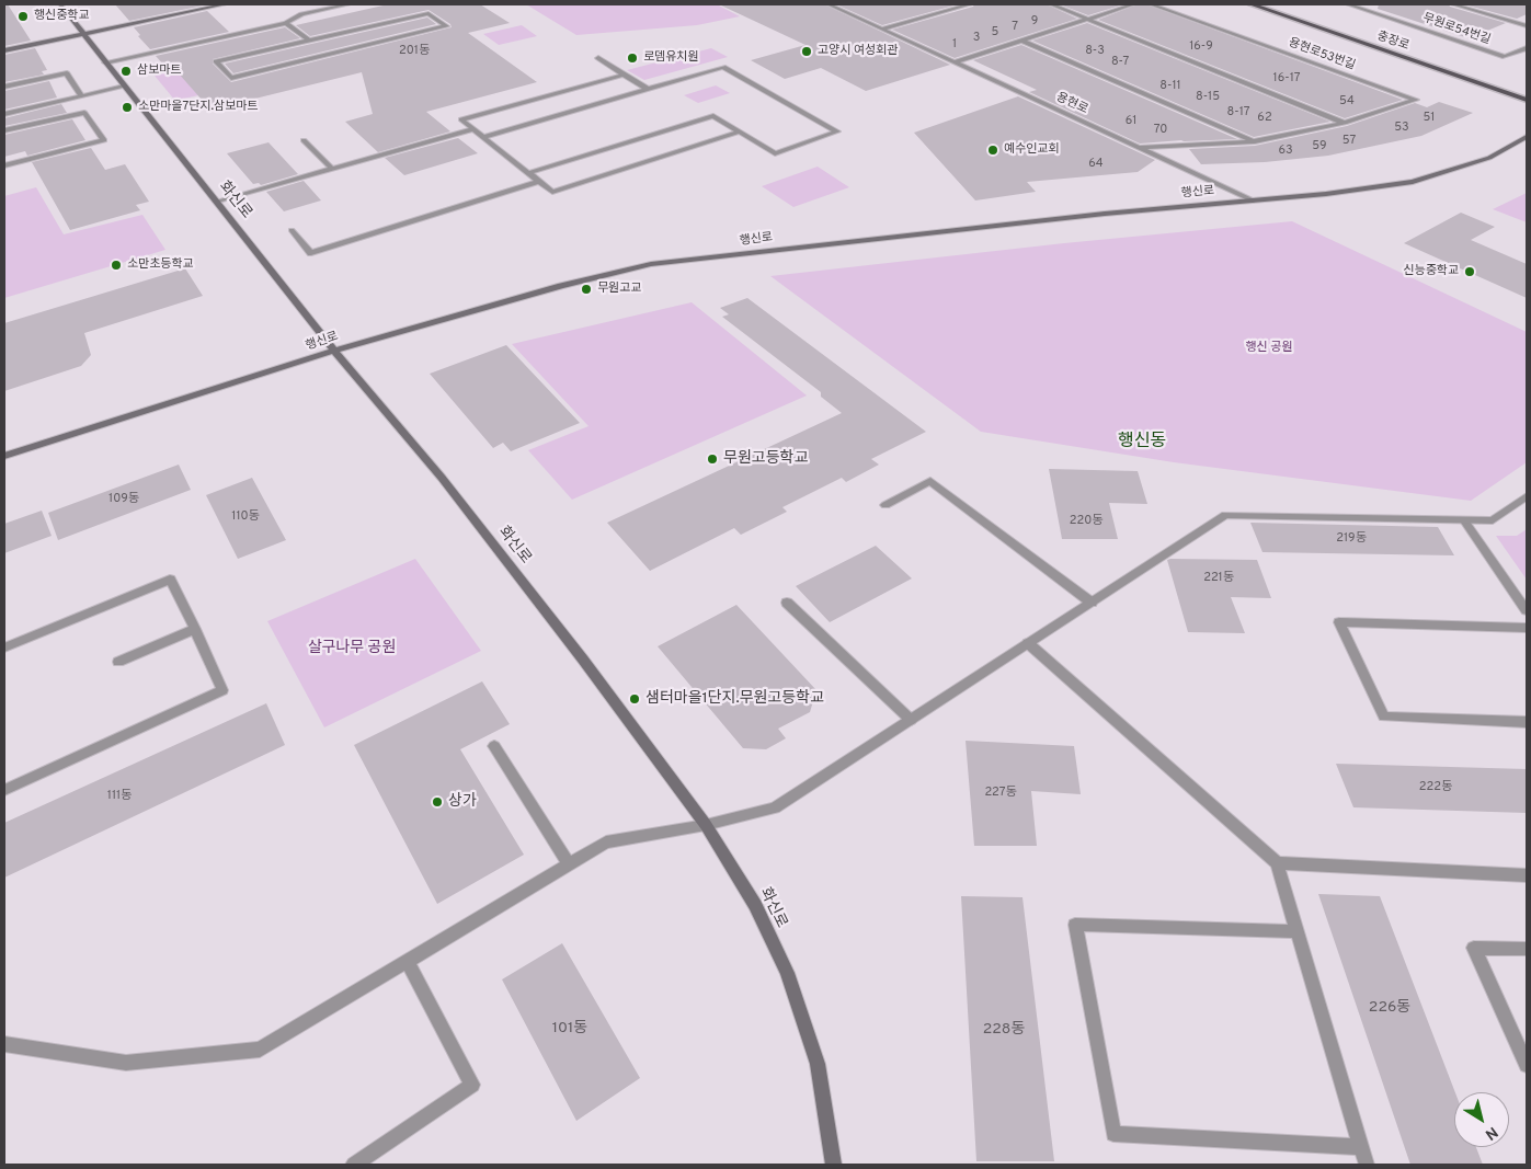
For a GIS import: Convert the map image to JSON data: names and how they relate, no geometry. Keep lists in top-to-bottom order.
{
  "streets": {
    "main road": ["충장로", "행신로", "화신로"],
    "street": ["무원로54번길", "용현로53번길", "용현로"]
  },
  "crossings": [
    ["용현로53번길", "용현로"],
    ["용현로", "행신로"],
    ["행신로", "화신로"]
  ],
  "districts": ["행신동"],
  "parks": ["행신 공원", "살구나무 공원"],
  "places": [
    "행신중학교",
    "고양시 여성회관",
    "로뎀유치원",
    "삼보마트",
    "소만마을7단지.삼보마트",
    "예수인교회",
    "소만초등학교",
    "신능중학교",
    "무원고교",
    "무원고등학교",
    "샘터마을1단지.무원고등학교",
    "상가"
  ],
  "house_numbers": [
    "9",
    "7",
    "5",
    "3",
    "1",
    "16-9",
    "201동",
    "8-3",
    "8-7",
    "16-17",
    "8-11",
    "8-15",
    "54",
    "8-17",
    "62",
    "51",
    "61",
    "53",
    "70",
    "57",
    "59",
    "63",
    "64",
    "109동",
    "110동",
    "220동",
    "219동",
    "221동",
    "222동",
    "227동",
    "111동",
    "226동",
    "101동",
    "228동"
  ],
  "north": "bottom right"
}
